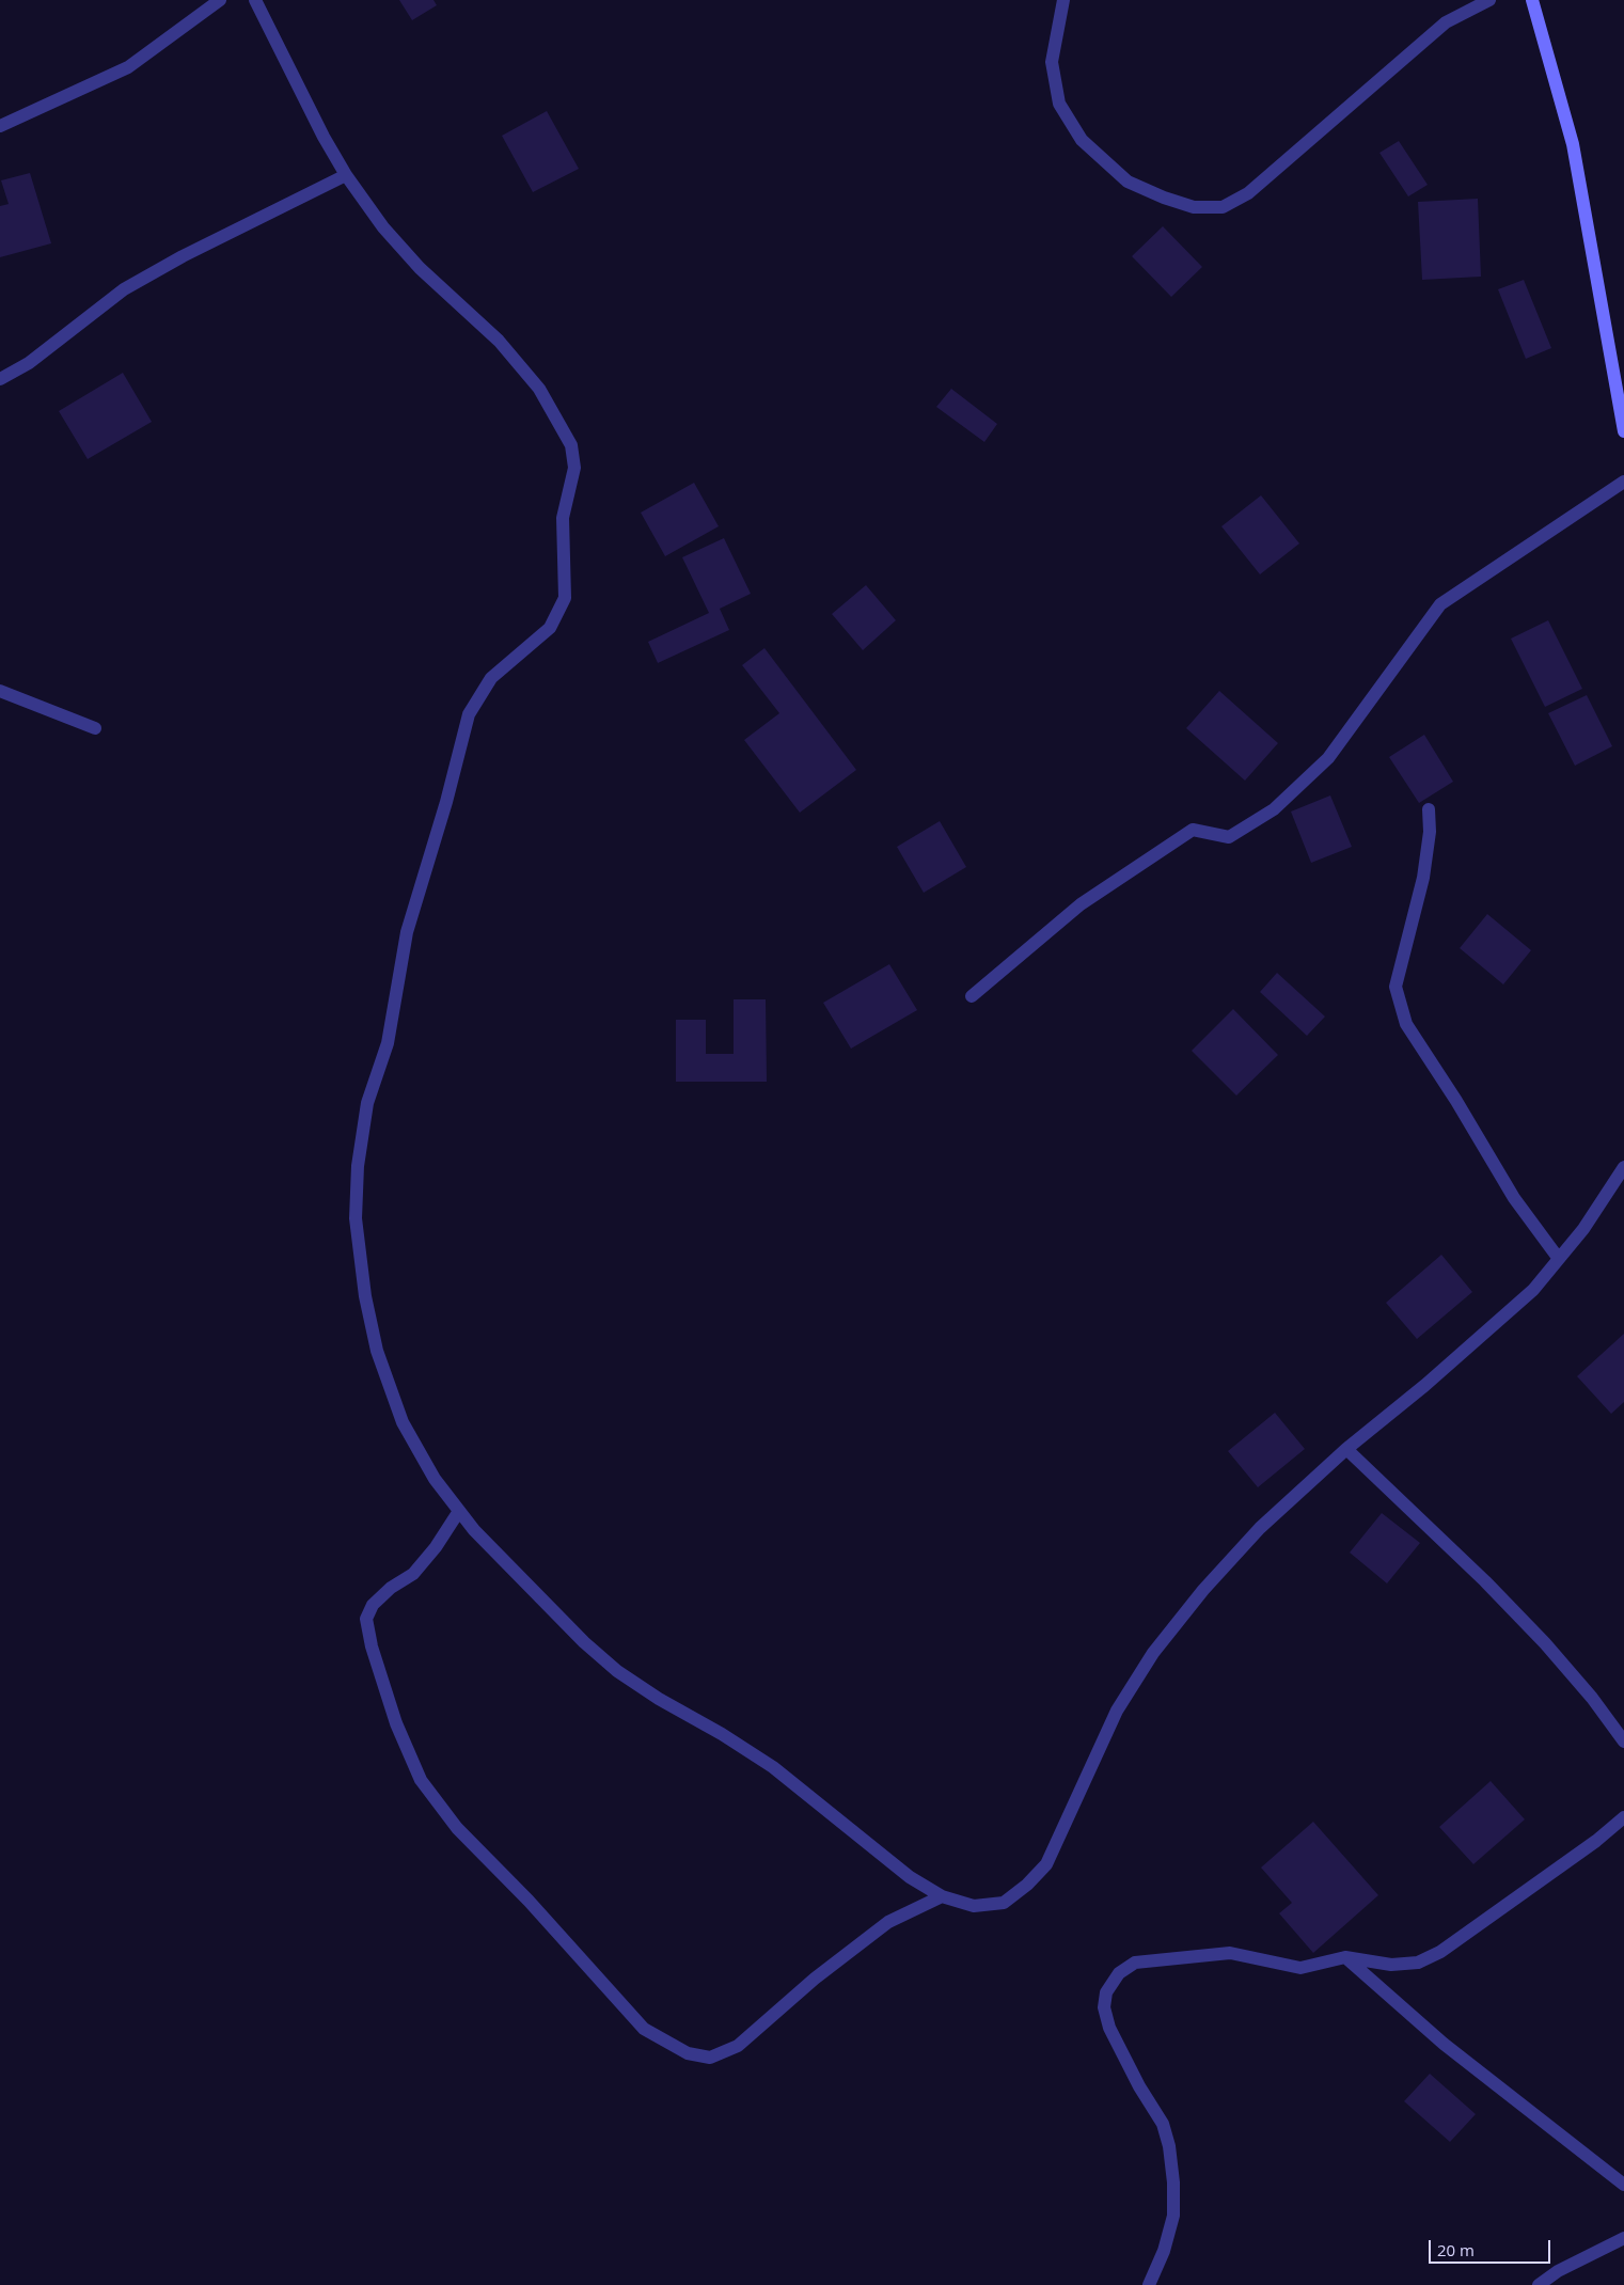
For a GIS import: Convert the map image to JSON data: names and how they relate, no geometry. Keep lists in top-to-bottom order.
{
  "scale_bar": "20 m"
}
